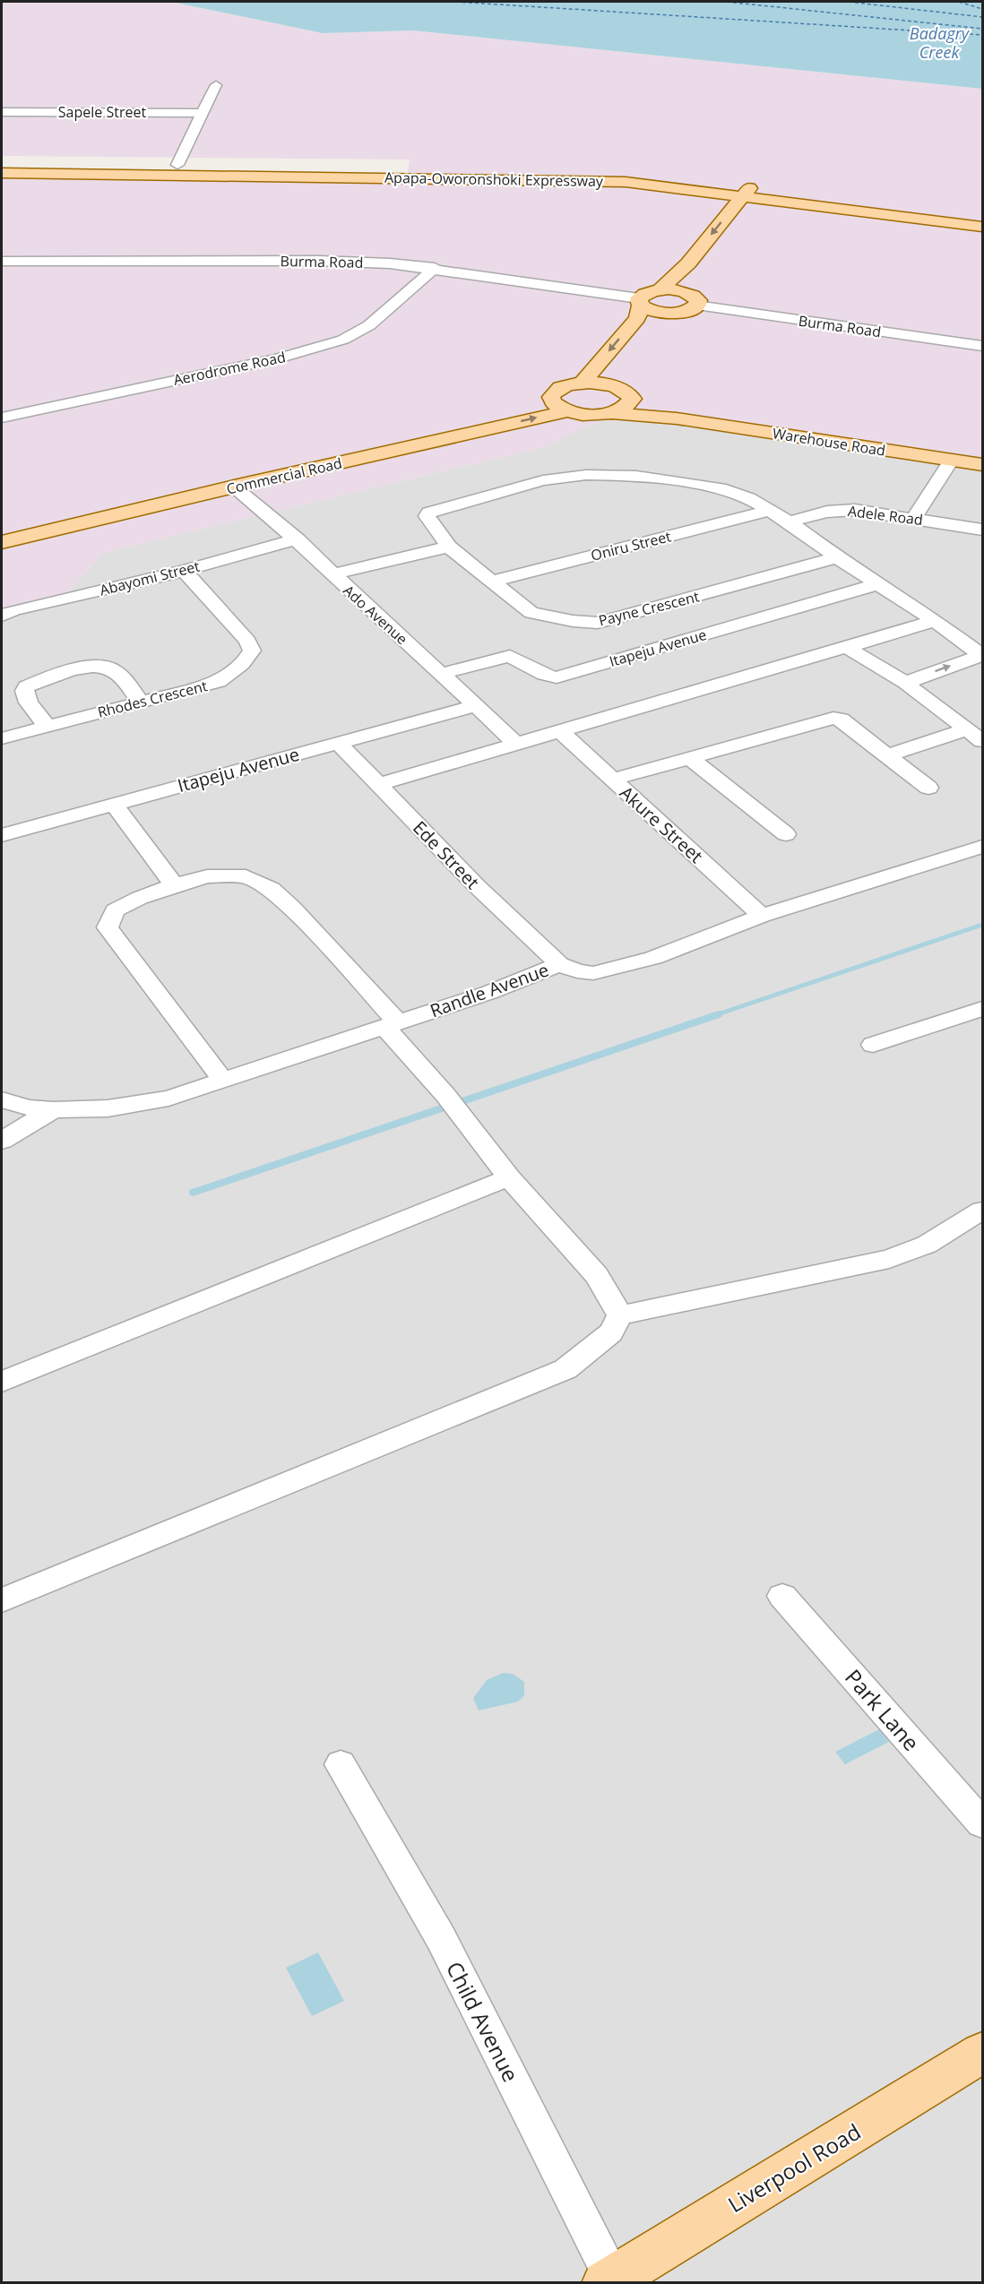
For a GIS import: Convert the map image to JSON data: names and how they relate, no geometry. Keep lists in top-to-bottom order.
{
  "streets": {
    "main road": [
      "Apapa-Oworonshoki Expressway",
      "Warehouse Road",
      "Commercial Road",
      "Liverpool Road"
    ],
    "street": [
      "Sapele Street",
      "Burma Road",
      "Aerodrome Road",
      "Adele Road",
      "Oniru Street",
      "Abayomi Street",
      "Payne Crescent",
      "Ado Avenue",
      "Itapeju Avenue",
      "Rhodes Crescent",
      "Akure Street",
      "Ede Street",
      "Randle Avenue",
      "Park Lane",
      "Child Avenue"
    ]
  },
  "crossings": [
    ["Burma Road", "Aerodrome Road"],
    ["Warehouse Road", "Commercial Road"],
    ["Commercial Road", "Ado Avenue"],
    ["Oniru Street", "Payne Crescent"],
    ["Abayomi Street", "Ado Avenue"],
    ["Abayomi Street", "Rhodes Crescent"],
    ["Ado Avenue", "Itapeju Avenue"],
    ["Itapeju Avenue", "Ede Street"],
    ["Akure Street", "Randle Avenue"],
    ["Ede Street", "Randle Avenue"],
    ["Child Avenue", "Liverpool Road"]
  ],
  "water": ["Badagry Creek"]
}
